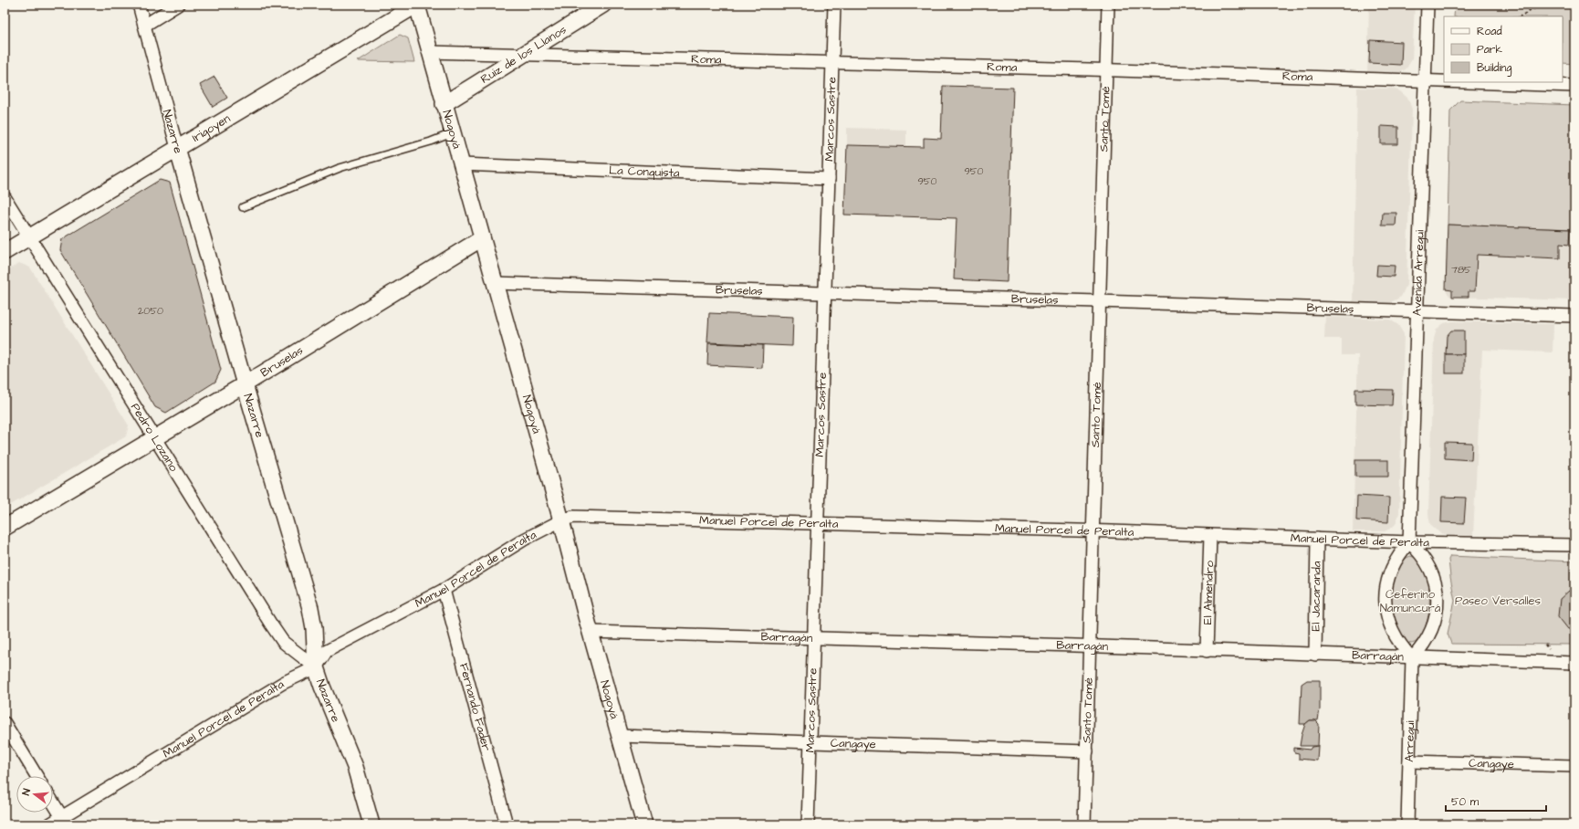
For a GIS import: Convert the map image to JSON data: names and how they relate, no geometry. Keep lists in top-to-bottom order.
{
  "streets": {
    "street": [
      "Ruiz de los Llanos",
      "Roma",
      "Marcos Sastre",
      "Santo Tomé",
      "Irigoyen",
      "Nogoyá",
      "Nazarre",
      "La Conquista",
      "Avenida Arregui",
      "Bruselas",
      "Pedro Lozano",
      "Manuel Porcel de Peralta",
      "El Almendro",
      "El Jacaranda",
      "Barragán",
      "Fernando Fader",
      "Arregui",
      "Cangaye"
    ]
  },
  "crossings": [
    ["Ruiz de los Llanos", "Roma"],
    ["Ruiz de los Llanos", "Nogoyá"],
    ["Roma", "Marcos Sastre"],
    ["Roma", "Santo Tomé"],
    ["Roma", "Nogoyá"],
    ["Roma", "Avenida Arregui"],
    ["Marcos Sastre", "La Conquista"],
    ["Marcos Sastre", "Bruselas"],
    ["Marcos Sastre", "Manuel Porcel de Peralta"],
    ["Marcos Sastre", "Barragán"],
    ["Marcos Sastre", "Cangaye"],
    ["Santo Tomé", "Bruselas"],
    ["Santo Tomé", "Manuel Porcel de Peralta"],
    ["Santo Tomé", "Barragán"],
    ["Santo Tomé", "Cangaye"],
    ["Irigoyen", "Nogoyá"],
    ["Irigoyen", "Nazarre"],
    ["Irigoyen", "Pedro Lozano"],
    ["Nogoyá", "La Conquista"],
    ["Nogoyá", "Bruselas"],
    ["Nogoyá", "Manuel Porcel de Peralta"],
    ["Nogoyá", "Barragán"],
    ["Nogoyá", "Cangaye"],
    ["Nazarre", "Bruselas"],
    ["Nazarre", "Pedro Lozano"],
    ["Nazarre", "Manuel Porcel de Peralta"],
    ["Avenida Arregui", "Bruselas"],
    ["Avenida Arregui", "Manuel Porcel de Peralta"],
    ["Bruselas", "Pedro Lozano"],
    ["Pedro Lozano", "Manuel Porcel de Peralta"],
    ["Manuel Porcel de Peralta", "El Almendro"],
    ["Manuel Porcel de Peralta", "El Jacaranda"],
    ["Manuel Porcel de Peralta", "Fernando Fader"],
    ["El Almendro", "Barragán"],
    ["El Jacaranda", "Barragán"],
    ["Barragán", "Arregui"],
    ["Arregui", "Cangaye"]
  ],
  "parks": ["Ceferino Namuncurá", "Paseo Versalles"],
  "house_numbers": [
    "950",
    "950",
    "785",
    "2050"
  ],
  "legend": ["Road", "Park", "Building"],
  "scale_bar": "50 m",
  "north": "left"
}
